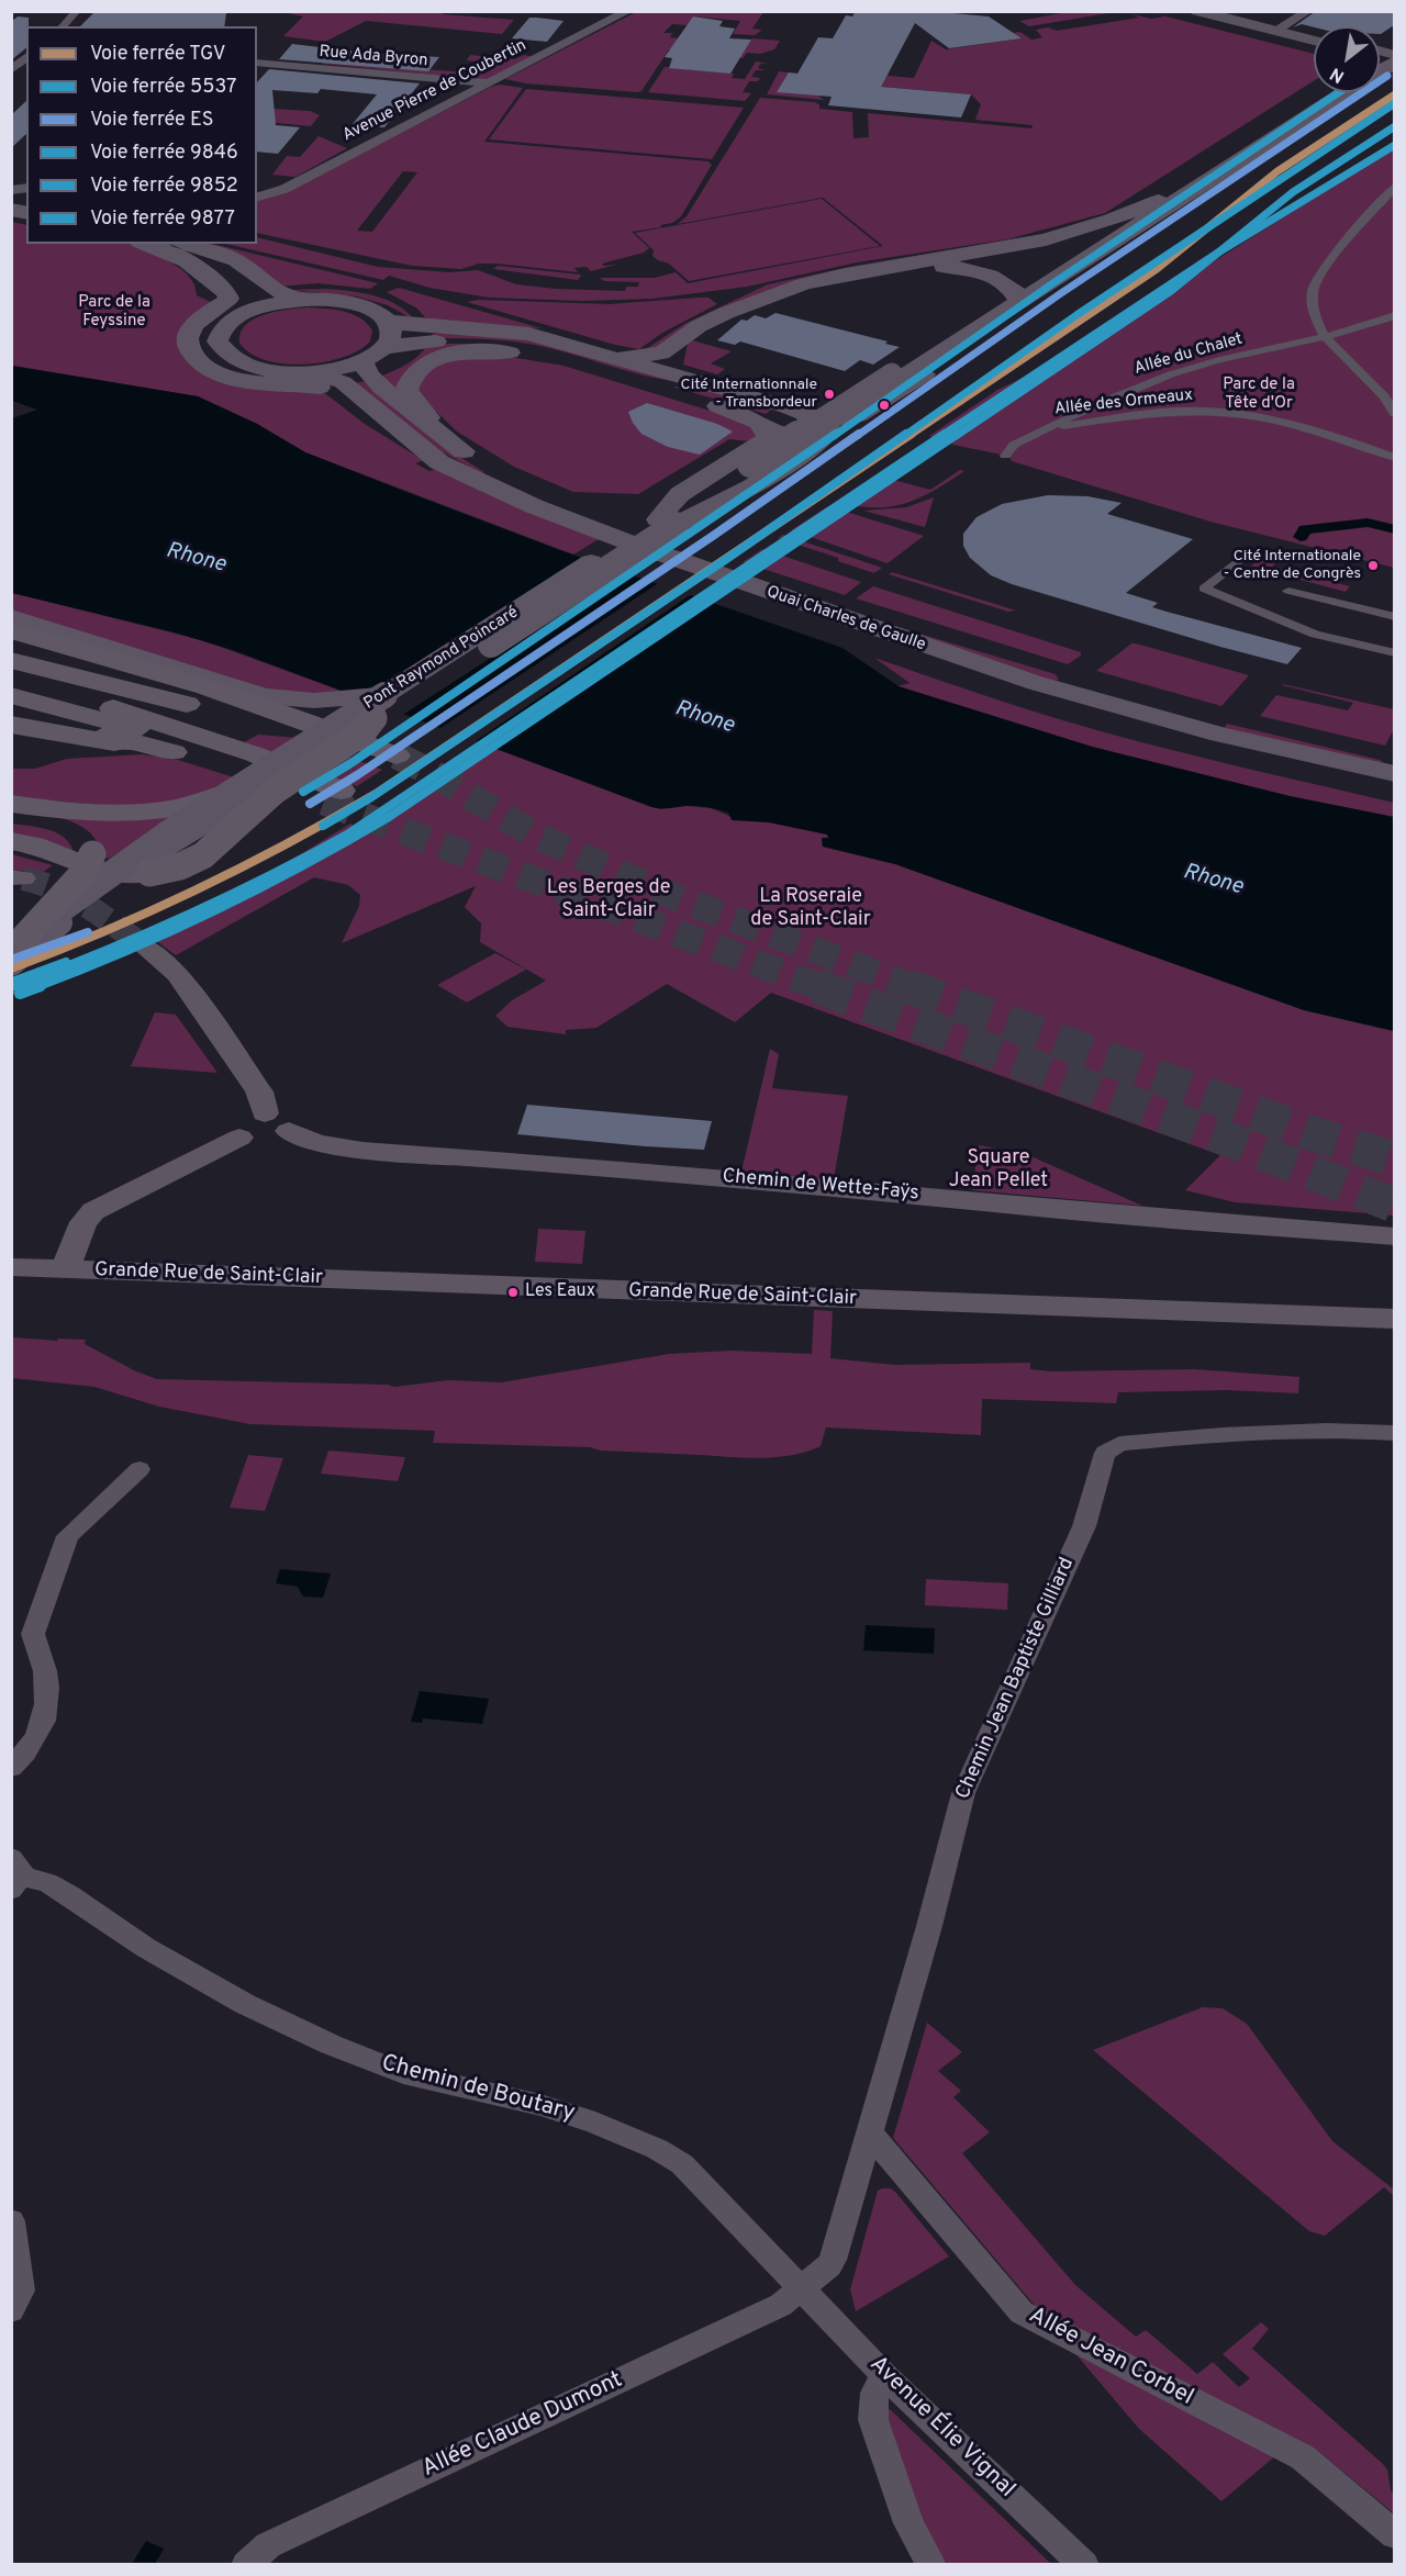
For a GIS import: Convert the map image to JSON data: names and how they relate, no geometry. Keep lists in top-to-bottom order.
{
  "streets": {
    "main road": [
      "Quai Charles de Gaulle",
      "Pont Raymond Poincaré",
      "Chemin de Wette-Faÿs",
      "Grande Rue de Saint-Clair"
    ],
    "street": [
      "Rue Ada Byron",
      "Avenue Pierre de Coubertin",
      "Allée du Chalet",
      "Allée des Ormeaux",
      "Chemin Jean Baptiste Gilliard",
      "Chemin de Boutary",
      "Allée Jean Corbel",
      "Allée Claude Dumont",
      "Avenue Élie Vignal"
    ]
  },
  "crossings": [
    ["Rue Ada Byron", "Avenue Pierre de Coubertin"],
    ["Allée du Chalet", "Allée des Ormeaux"],
    ["Chemin Jean Baptiste Gilliard", "Chemin de Boutary"],
    ["Chemin Jean Baptiste Gilliard", "Allée Jean Corbel"],
    ["Chemin Jean Baptiste Gilliard", "Allée Claude Dumont"],
    ["Chemin Jean Baptiste Gilliard", "Avenue Élie Vignal"],
    ["Chemin de Boutary", "Allée Claude Dumont"],
    ["Chemin de Boutary", "Avenue Élie Vignal"],
    ["Allée Claude Dumont", "Avenue Élie Vignal"]
  ],
  "water": ["Rhone"],
  "parks": [
    "Parc de la Feyssine",
    "Parc de la Tête d'Or",
    "Les Berges de Saint-Clair",
    "La Roseraie de Saint-Clair",
    "Square Jean Pellet"
  ],
  "places": ["Cité Internationnale - Transbordeur", "Cité Internationale - Centre de Congrès", "Les Eaux"],
  "lines": [
    "rail line ES",
    "rail line 9877",
    "rail line TGV",
    "rail line 5537",
    "rail line 9846",
    "rail line 9852"
  ],
  "legend": [
    "Voie ferrée TGV",
    "Voie ferrée 5537",
    "Voie ferrée ES",
    "Voie ferrée 9846",
    "Voie ferrée 9852",
    "Voie ferrée 9877"
  ],
  "north": "bottom left"
}
